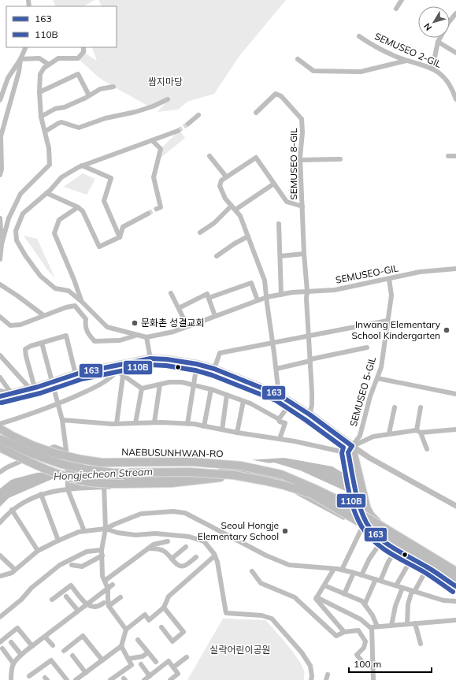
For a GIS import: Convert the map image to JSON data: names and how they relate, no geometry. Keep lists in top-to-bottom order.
{
  "streets": {
    "highway": ["NAEBUSUNHWAN-RO"],
    "street": [
      "SEMUSEO 2-GIL",
      "SEMUSEO 8-GIL",
      "SEMUSEO-GIL",
      "SEMUSEO 5-GIL"
    ]
  },
  "crossings": [
    ["SEMUSEO 8-GIL", "SEMUSEO-GIL"],
    ["SEMUSEO-GIL", "SEMUSEO 5-GIL"]
  ],
  "water": ["Hongjecheon Stream"],
  "parks": ["쌈지마당", "실락어린이공원"],
  "places": ["문화촌 성결교회", "Inwang Elementary School Kindergarten", "Seoul Hongje Elementary School"],
  "lines": ["transit line 163", "transit line 110B"],
  "legend": ["163", "110B"],
  "scale_bar": "100 m",
  "north": "bottom left"
}
